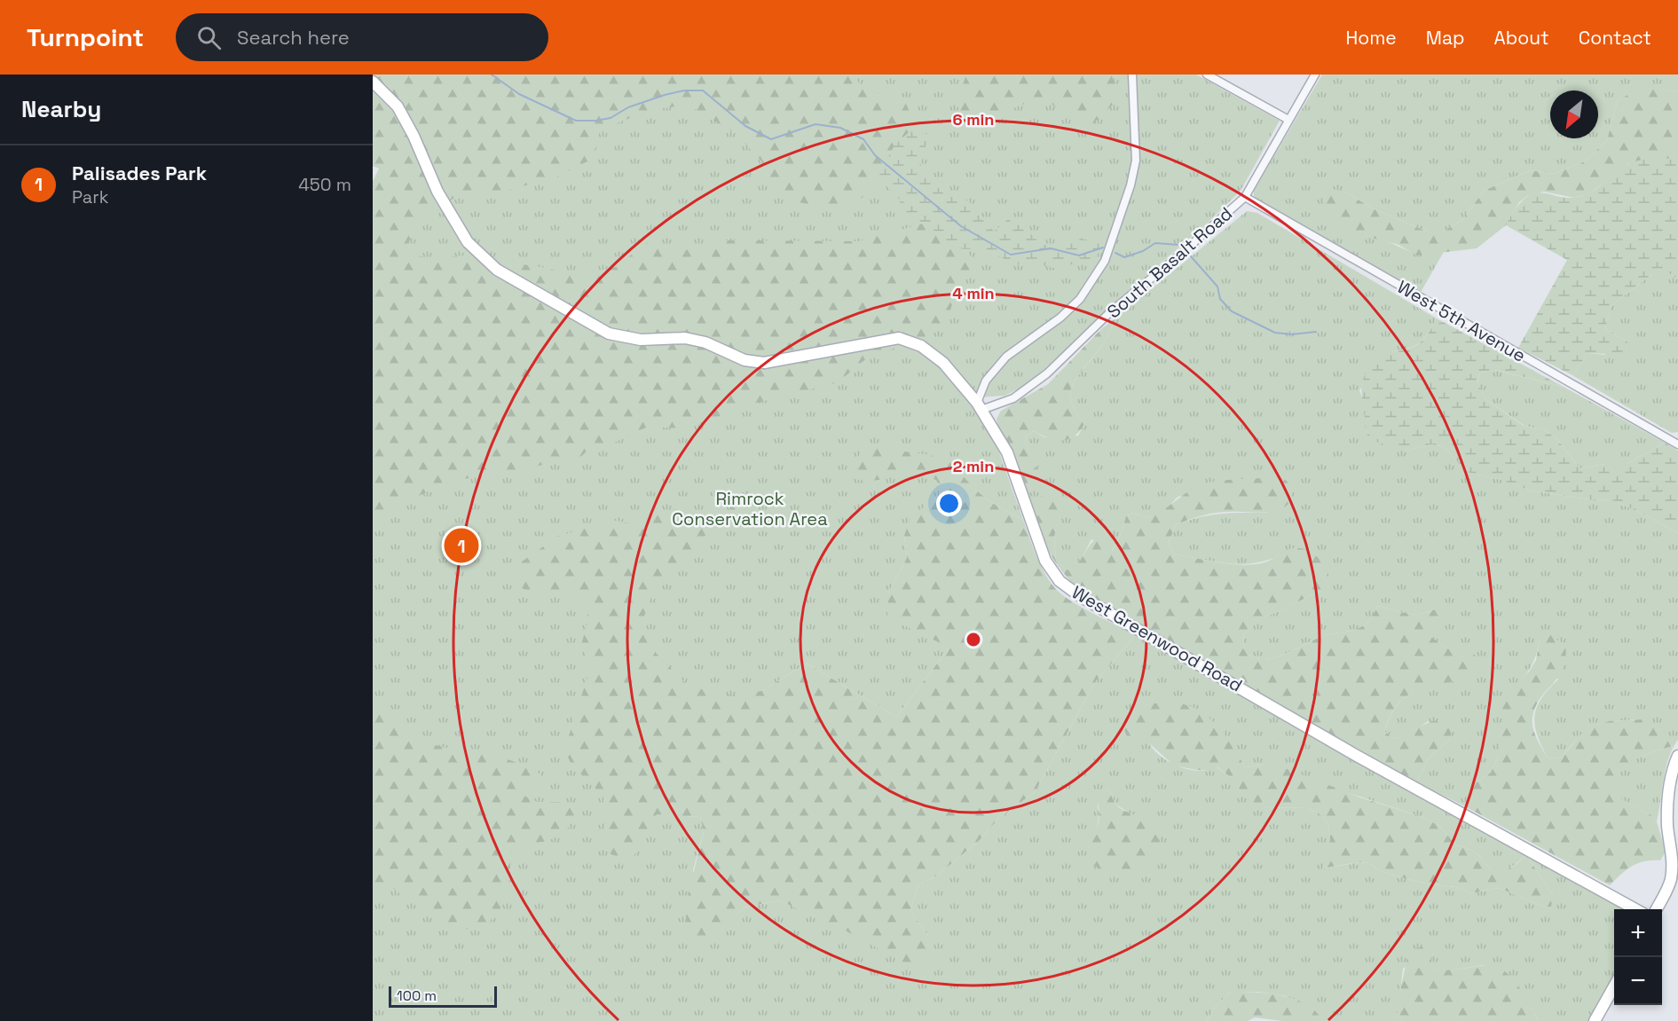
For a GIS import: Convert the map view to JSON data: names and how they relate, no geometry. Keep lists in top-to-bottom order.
{
  "streets": {
    "street": ["South Basalt Road", "West 5th Avenue", "West Greenwood Road"]
  },
  "crossings": [
    ["South Basalt Road", "West 5th Avenue"],
    ["South Basalt Road", "West Greenwood Road"]
  ],
  "parks": ["Rimrock Conservation Area"],
  "scale_bar": "100 m",
  "north": "bottom left",
  "page": {
    "header": "Turnpoint",
    "search": "Search here",
    "nav": [
      "Home",
      "Map",
      "About",
      "Contact"
    ],
    "heading": "Nearby",
    "list": [
      {
        "mark": "1",
        "name": "Palisades Park",
        "note": "Park",
        "value": "450 m"
      }
    ],
    "pins": "1",
    "map_buttons": ["+", "−"],
    "scale": "100 m"
  },
  "rings": ["6 min", "4 min", "2 min"]
}
